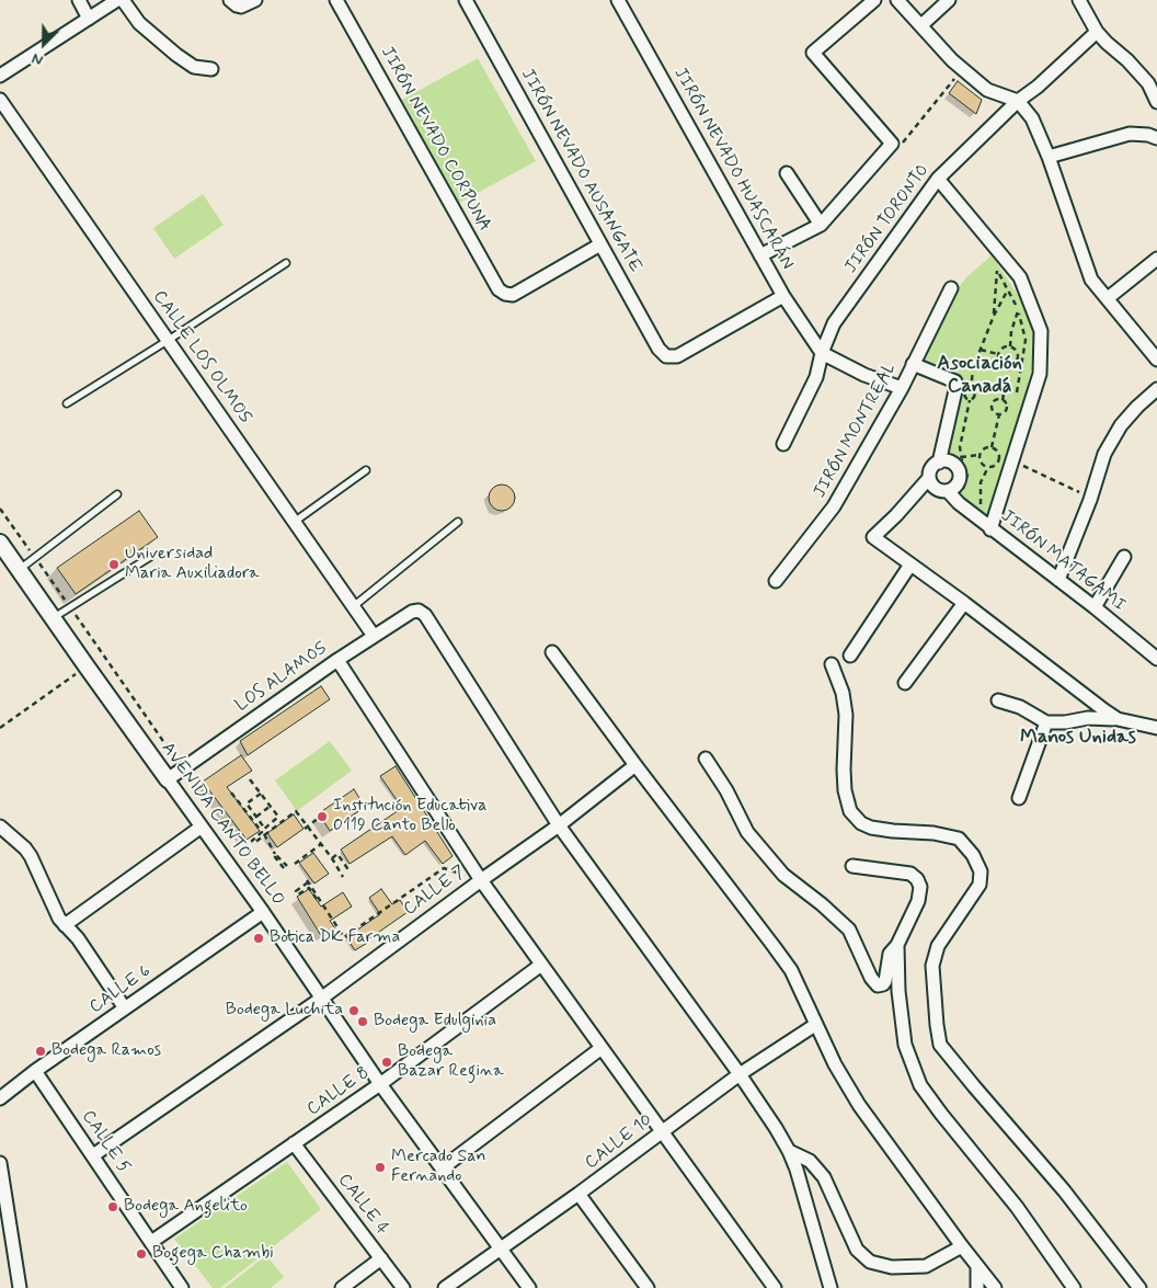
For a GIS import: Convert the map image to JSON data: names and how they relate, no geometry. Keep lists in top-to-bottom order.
{
  "streets": {
    "street": [
      "JIRÓN NEVADO CORPUNA",
      "JIRÓN NEVADO HUASCARÁN",
      "JIRÓN NEVADO AUSANGATE",
      "JIRÓN TORONTO",
      "CALLE LOS OLMOS",
      "JIRÓN MONTREAL",
      "JIRÓN MATAGAMI",
      "LOS ALAMOS",
      "AVENIDA CANTO BELLO",
      "CALLE 7",
      "CALLE 6",
      "CALLE 8",
      "CALLE 5",
      "CALLE 10",
      "CALLE 4"
    ]
  },
  "crossings": [
    ["JIRÓN NEVADO CORPUNA", "JIRÓN NEVADO AUSANGATE"],
    ["JIRÓN NEVADO HUASCARÁN", "JIRÓN NEVADO AUSANGATE"],
    ["JIRÓN NEVADO HUASCARÁN", "JIRÓN TORONTO"],
    ["CALLE LOS OLMOS", "LOS ALAMOS"],
    ["LOS ALAMOS", "AVENIDA CANTO BELLO"],
    ["LOS ALAMOS", "CALLE 7"],
    ["AVENIDA CANTO BELLO", "CALLE 7"],
    ["AVENIDA CANTO BELLO", "CALLE 6"],
    ["AVENIDA CANTO BELLO", "CALLE 8"],
    ["AVENIDA CANTO BELLO", "CALLE 10"],
    ["CALLE 7", "CALLE 5"],
    ["CALLE 6", "CALLE 5"],
    ["CALLE 8", "CALLE 5"],
    ["CALLE 8", "CALLE 4"]
  ],
  "districts": ["Asociación Canadá", "Manos Unidas"],
  "places": [
    "Universidad Maria Auxiliadora",
    "Institución Educativa 0119 Canto Bello",
    "Botica DK Farma",
    "Bodega Luchita",
    "Bodega Edulginia",
    "Bodega Ramos",
    "Bodega Bazar Regina",
    "Mercado San Fernando",
    "Bodega Angelito",
    "Bogega Chambi"
  ],
  "north": "bottom left"
}
